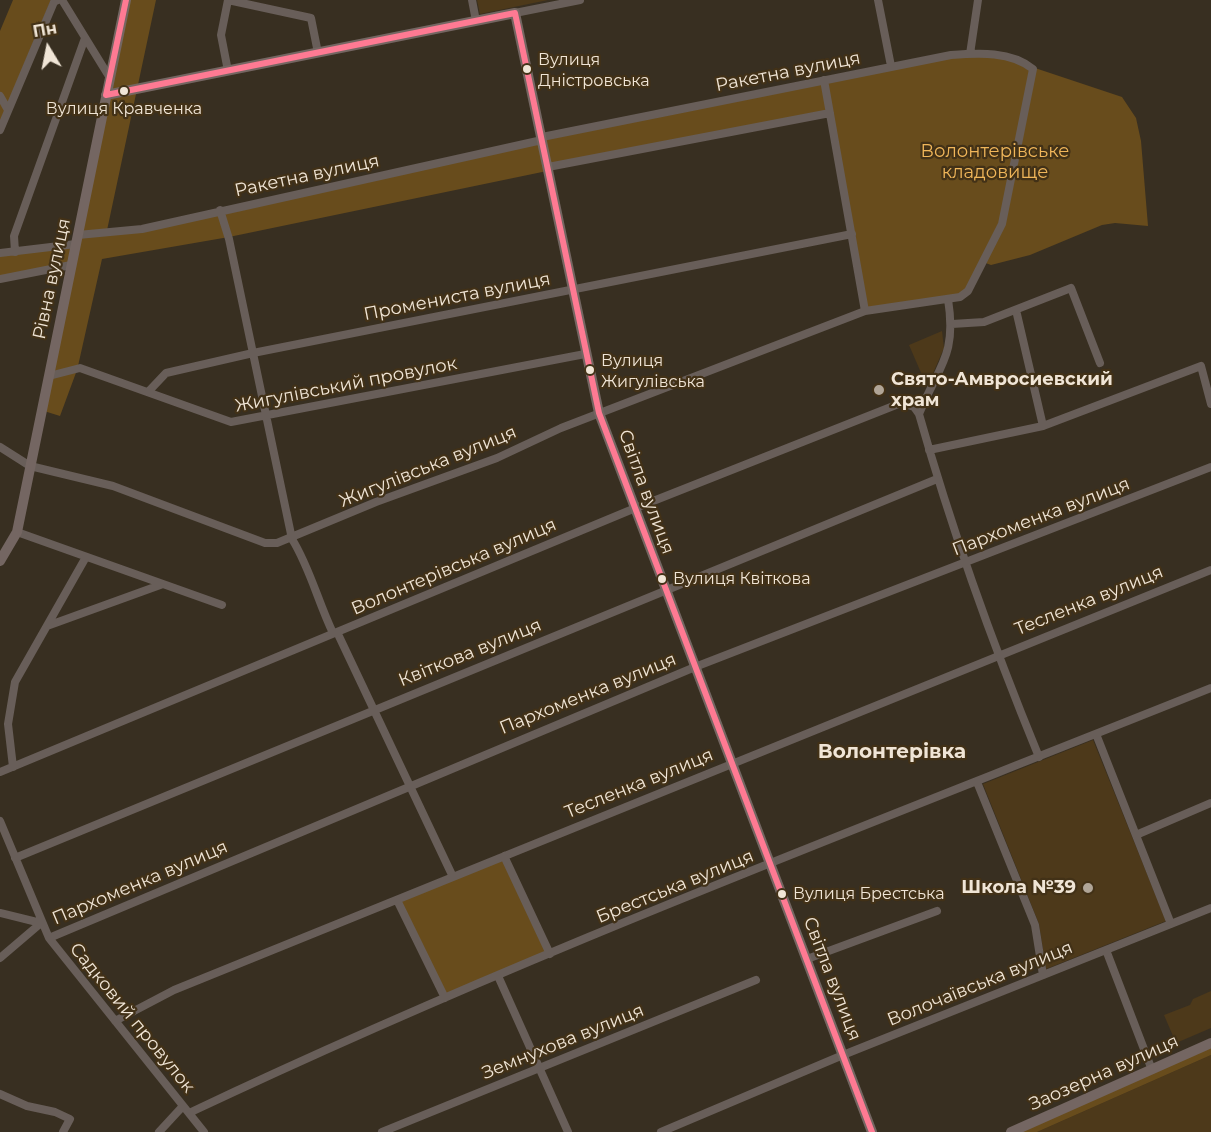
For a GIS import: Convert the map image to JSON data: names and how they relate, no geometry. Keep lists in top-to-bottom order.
{
  "streets": {
    "street": [
      "Ракетна вулиця",
      "Рівна вулиця",
      "Промениста вулиця",
      "Жигулівський провулок",
      "Жигулівська вулиця",
      "Світла вулиця",
      "Пархоменка вулиця",
      "Волонтерівська вулиця",
      "Тесленка вулиця",
      "Квіткова вулиця",
      "Брестська вулиця",
      "Волочаївська вулиця",
      "Садковий провулок",
      "Земнухова вулиця",
      "Заозерна вулиця"
    ]
  },
  "crossings": [
    ["Ракетна вулиця", "Рівна вулиця"],
    ["Ракетна вулиця", "Жигулівська вулиця"],
    ["Ракетна вулиця", "Світла вулиця"],
    ["Рівна вулиця", "Жигулівський провулок"],
    ["Рівна вулиця", "Жигулівська вулиця"],
    ["Промениста вулиця", "Жигулівський провулок"],
    ["Промениста вулиця", "Світла вулиця"],
    ["Жигулівський провулок", "Світла вулиця"],
    ["Жигулівська вулиця", "Світла вулиця"],
    ["Світла вулиця", "Пархоменка вулиця"],
    ["Світла вулиця", "Волонтерівська вулиця"],
    ["Світла вулиця", "Тесленка вулиця"],
    ["Світла вулиця", "Квіткова вулиця"],
    ["Світла вулиця", "Брестська вулиця"],
    ["Світла вулиця", "Волочаївська вулиця"],
    ["Пархоменка вулиця", "Садковий провулок"],
    ["Тесленка вулиця", "Садковий провулок"],
    ["Квіткова вулиця", "Садковий провулок"],
    ["Брестська вулиця", "Садковий провулок"]
  ],
  "districts": ["Волонтерівка"],
  "parks": ["Волонтерівське кладовище"],
  "places": [
    "Вулиця Дністровська",
    "Вулиця Кравченка",
    "Вулиця Жигулівська",
    "Свято-Амвросиевский храм",
    "Вулиця Квіткова",
    "Школа №39",
    "Вулиця Брестська"
  ],
  "north": "top"
}
